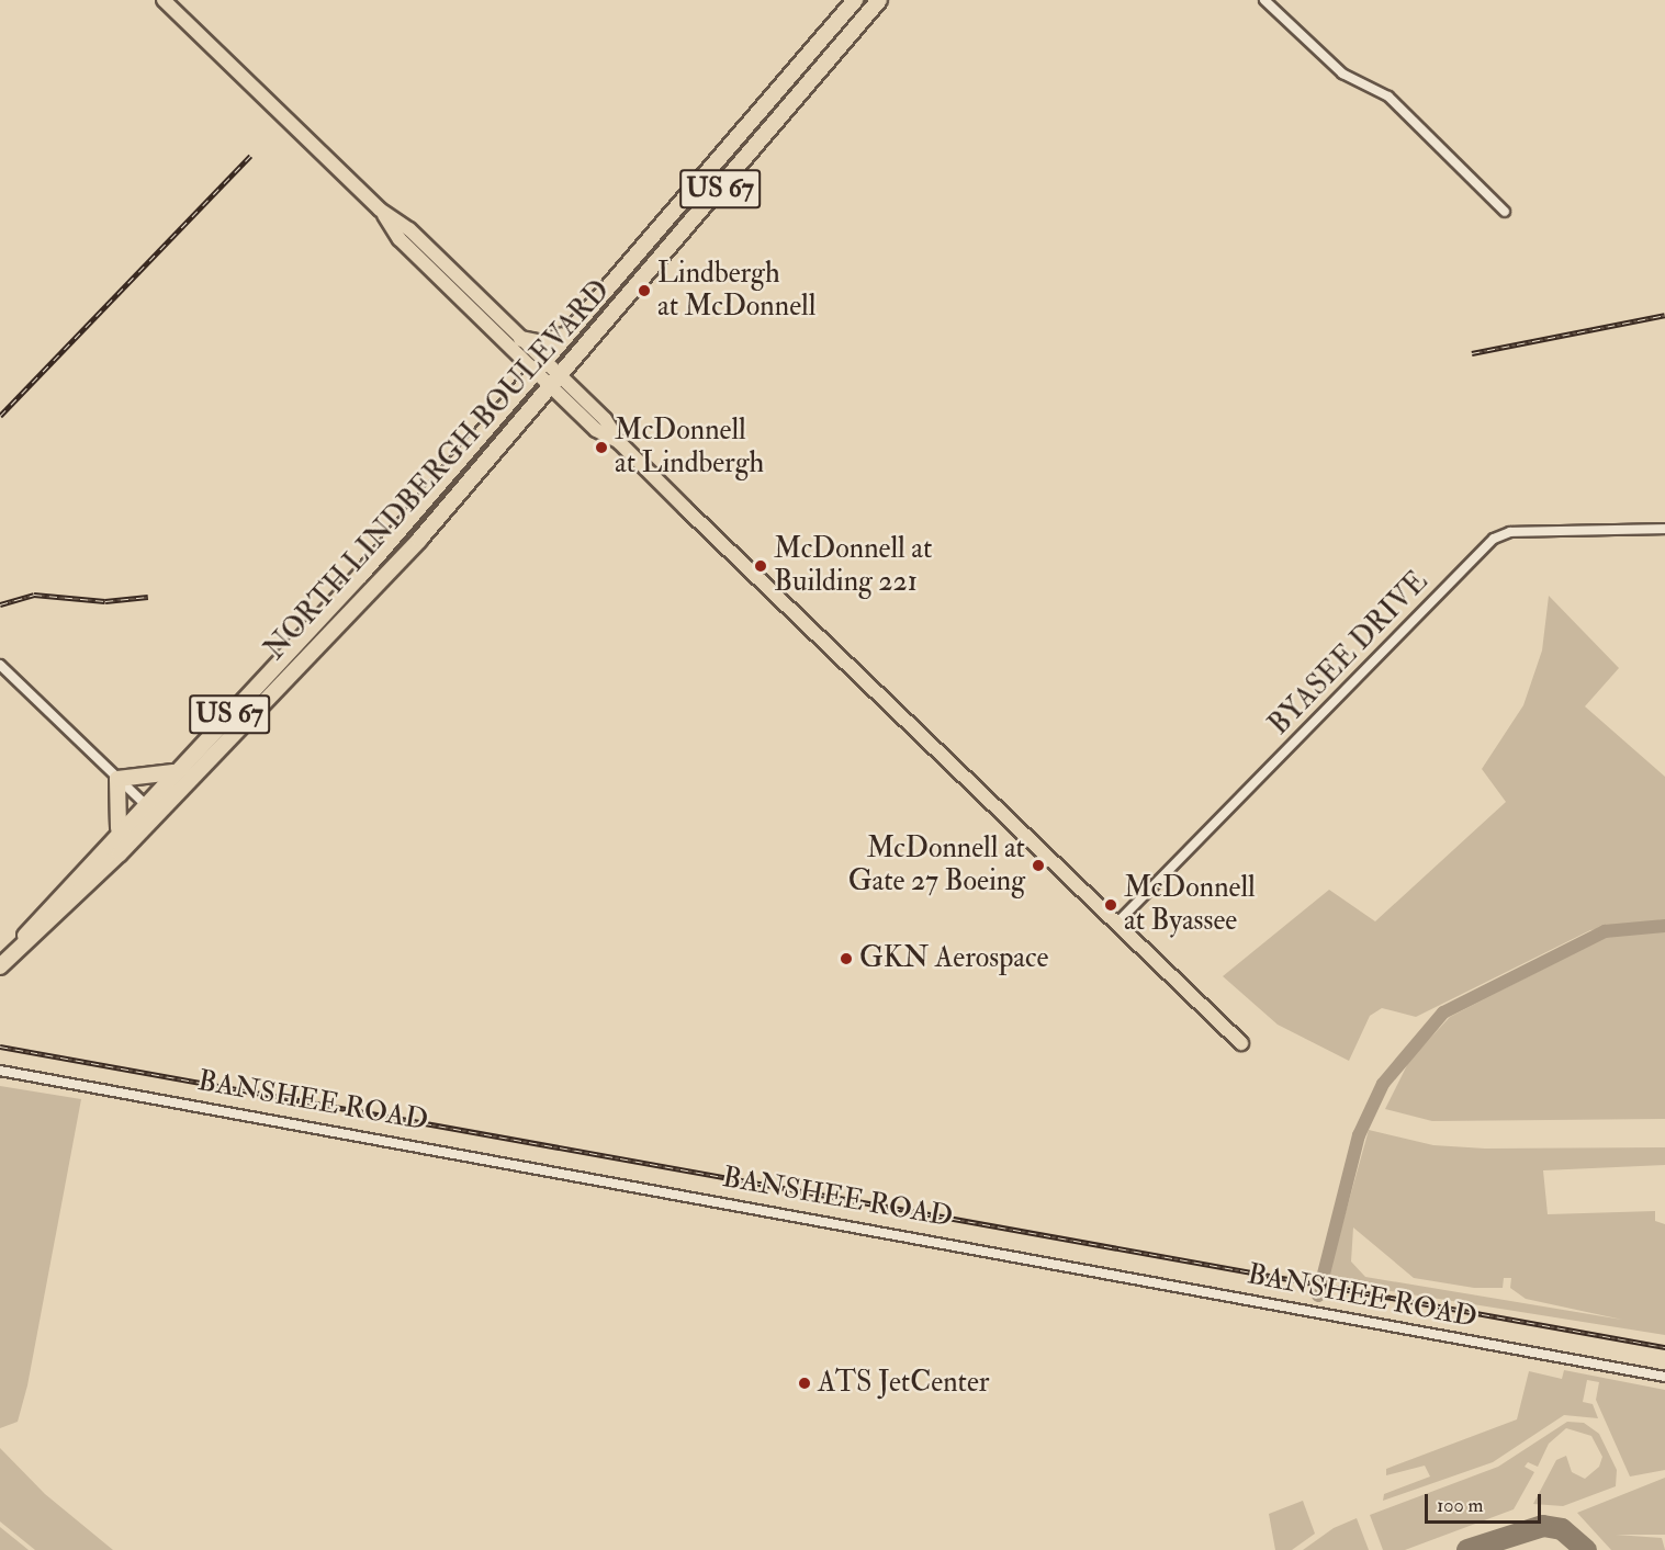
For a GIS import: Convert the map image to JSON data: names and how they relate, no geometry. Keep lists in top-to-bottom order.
{
  "streets": {
    "highway": ["US 67", "NORTH LINDBERGH BOULEVARD"],
    "street": ["BYASEE DRIVE", "BANSHEE ROAD"]
  },
  "places": [
    "Lindbergh at McDonnell",
    "McDonnell at Lindbergh",
    "McDonnell at Building 221",
    "McDonnell at Gate 27 Boeing",
    "McDonnell at Byassee",
    "GKN Aerospace",
    "ATS JetCenter"
  ],
  "scale_bar": "100 m"
}
